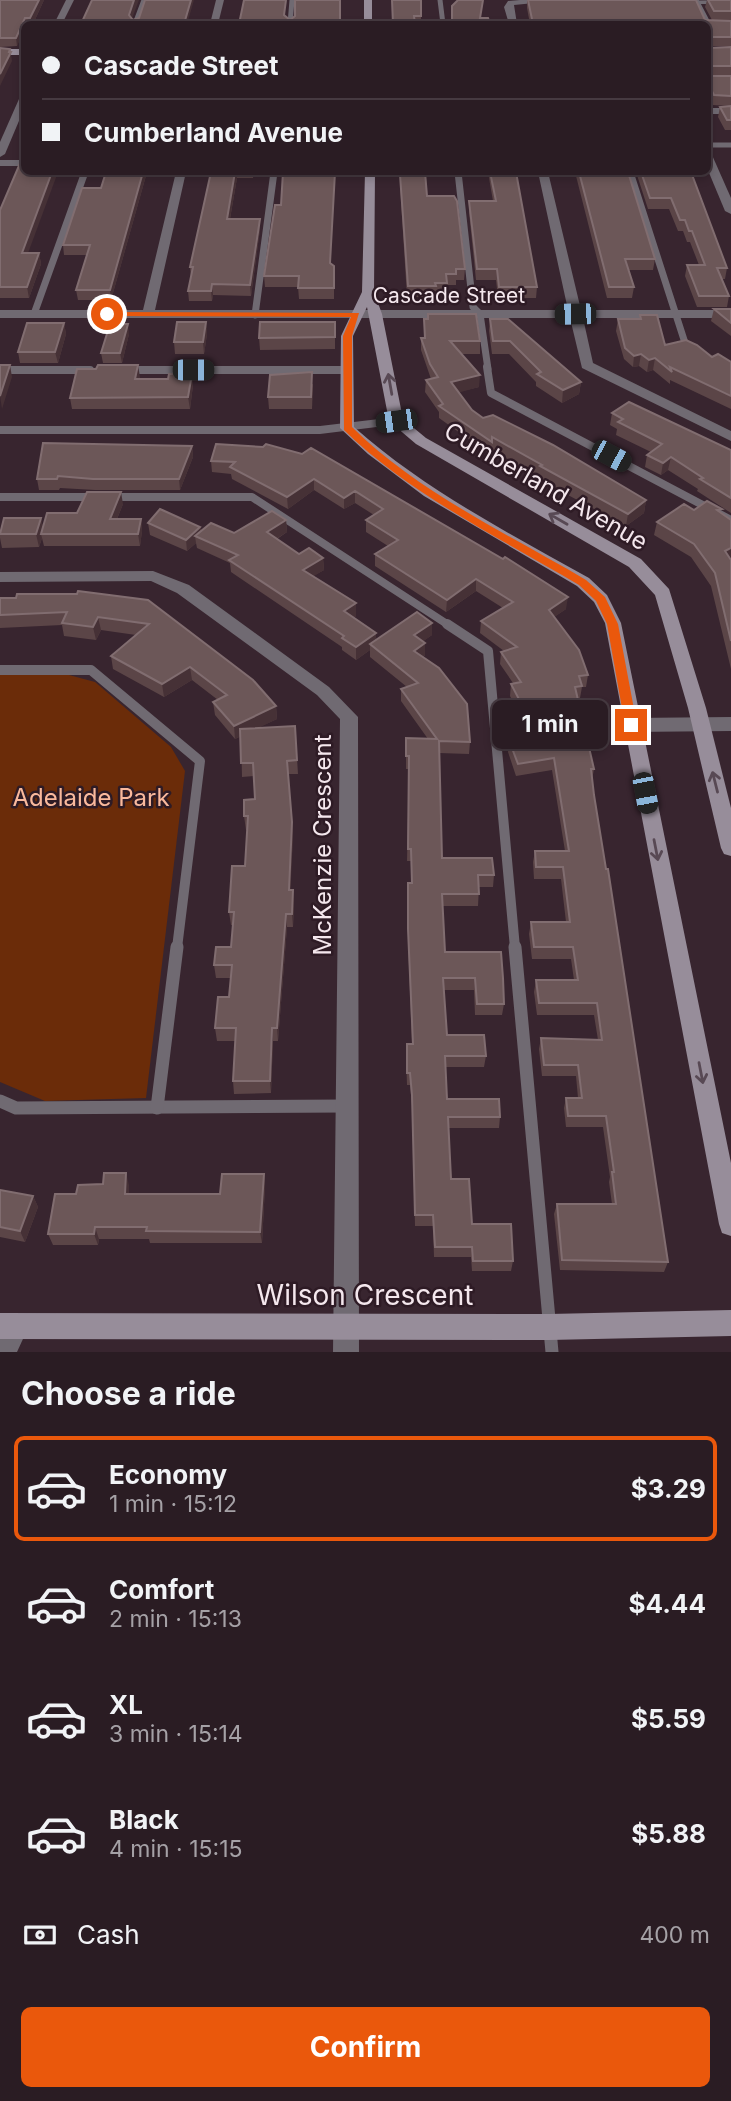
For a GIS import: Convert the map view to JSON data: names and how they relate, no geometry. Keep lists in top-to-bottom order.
{
  "streets": {
    "street": [
      "Cascade Street",
      "Cumberland Avenue",
      "McKenzie Crescent",
      "Wilson Crescent"
    ]
  },
  "crossings": [
    ["McKenzie Crescent", "Wilson Crescent"]
  ],
  "parks": ["Adelaide Park"],
  "page": {
    "banner": ["Cascade Street", "Cumberland Avenue"],
    "bubble": "1 min",
    "heading": "Choose a ride",
    "list": [
      {
        "name": "Economy",
        "note": "1 min · 15:12",
        "value": "$3.29"
      },
      {
        "name": "Comfort",
        "note": "2 min · 15:13",
        "value": "$4.44"
      },
      {
        "name": "XL",
        "note": "3 min · 15:14",
        "value": "$5.59"
      },
      {
        "name": "Black",
        "note": "4 min · 15:15",
        "value": "$5.88"
      }
    ],
    "pay": ["Cash", "400 m"],
    "buttons": "Confirm"
  }
}
